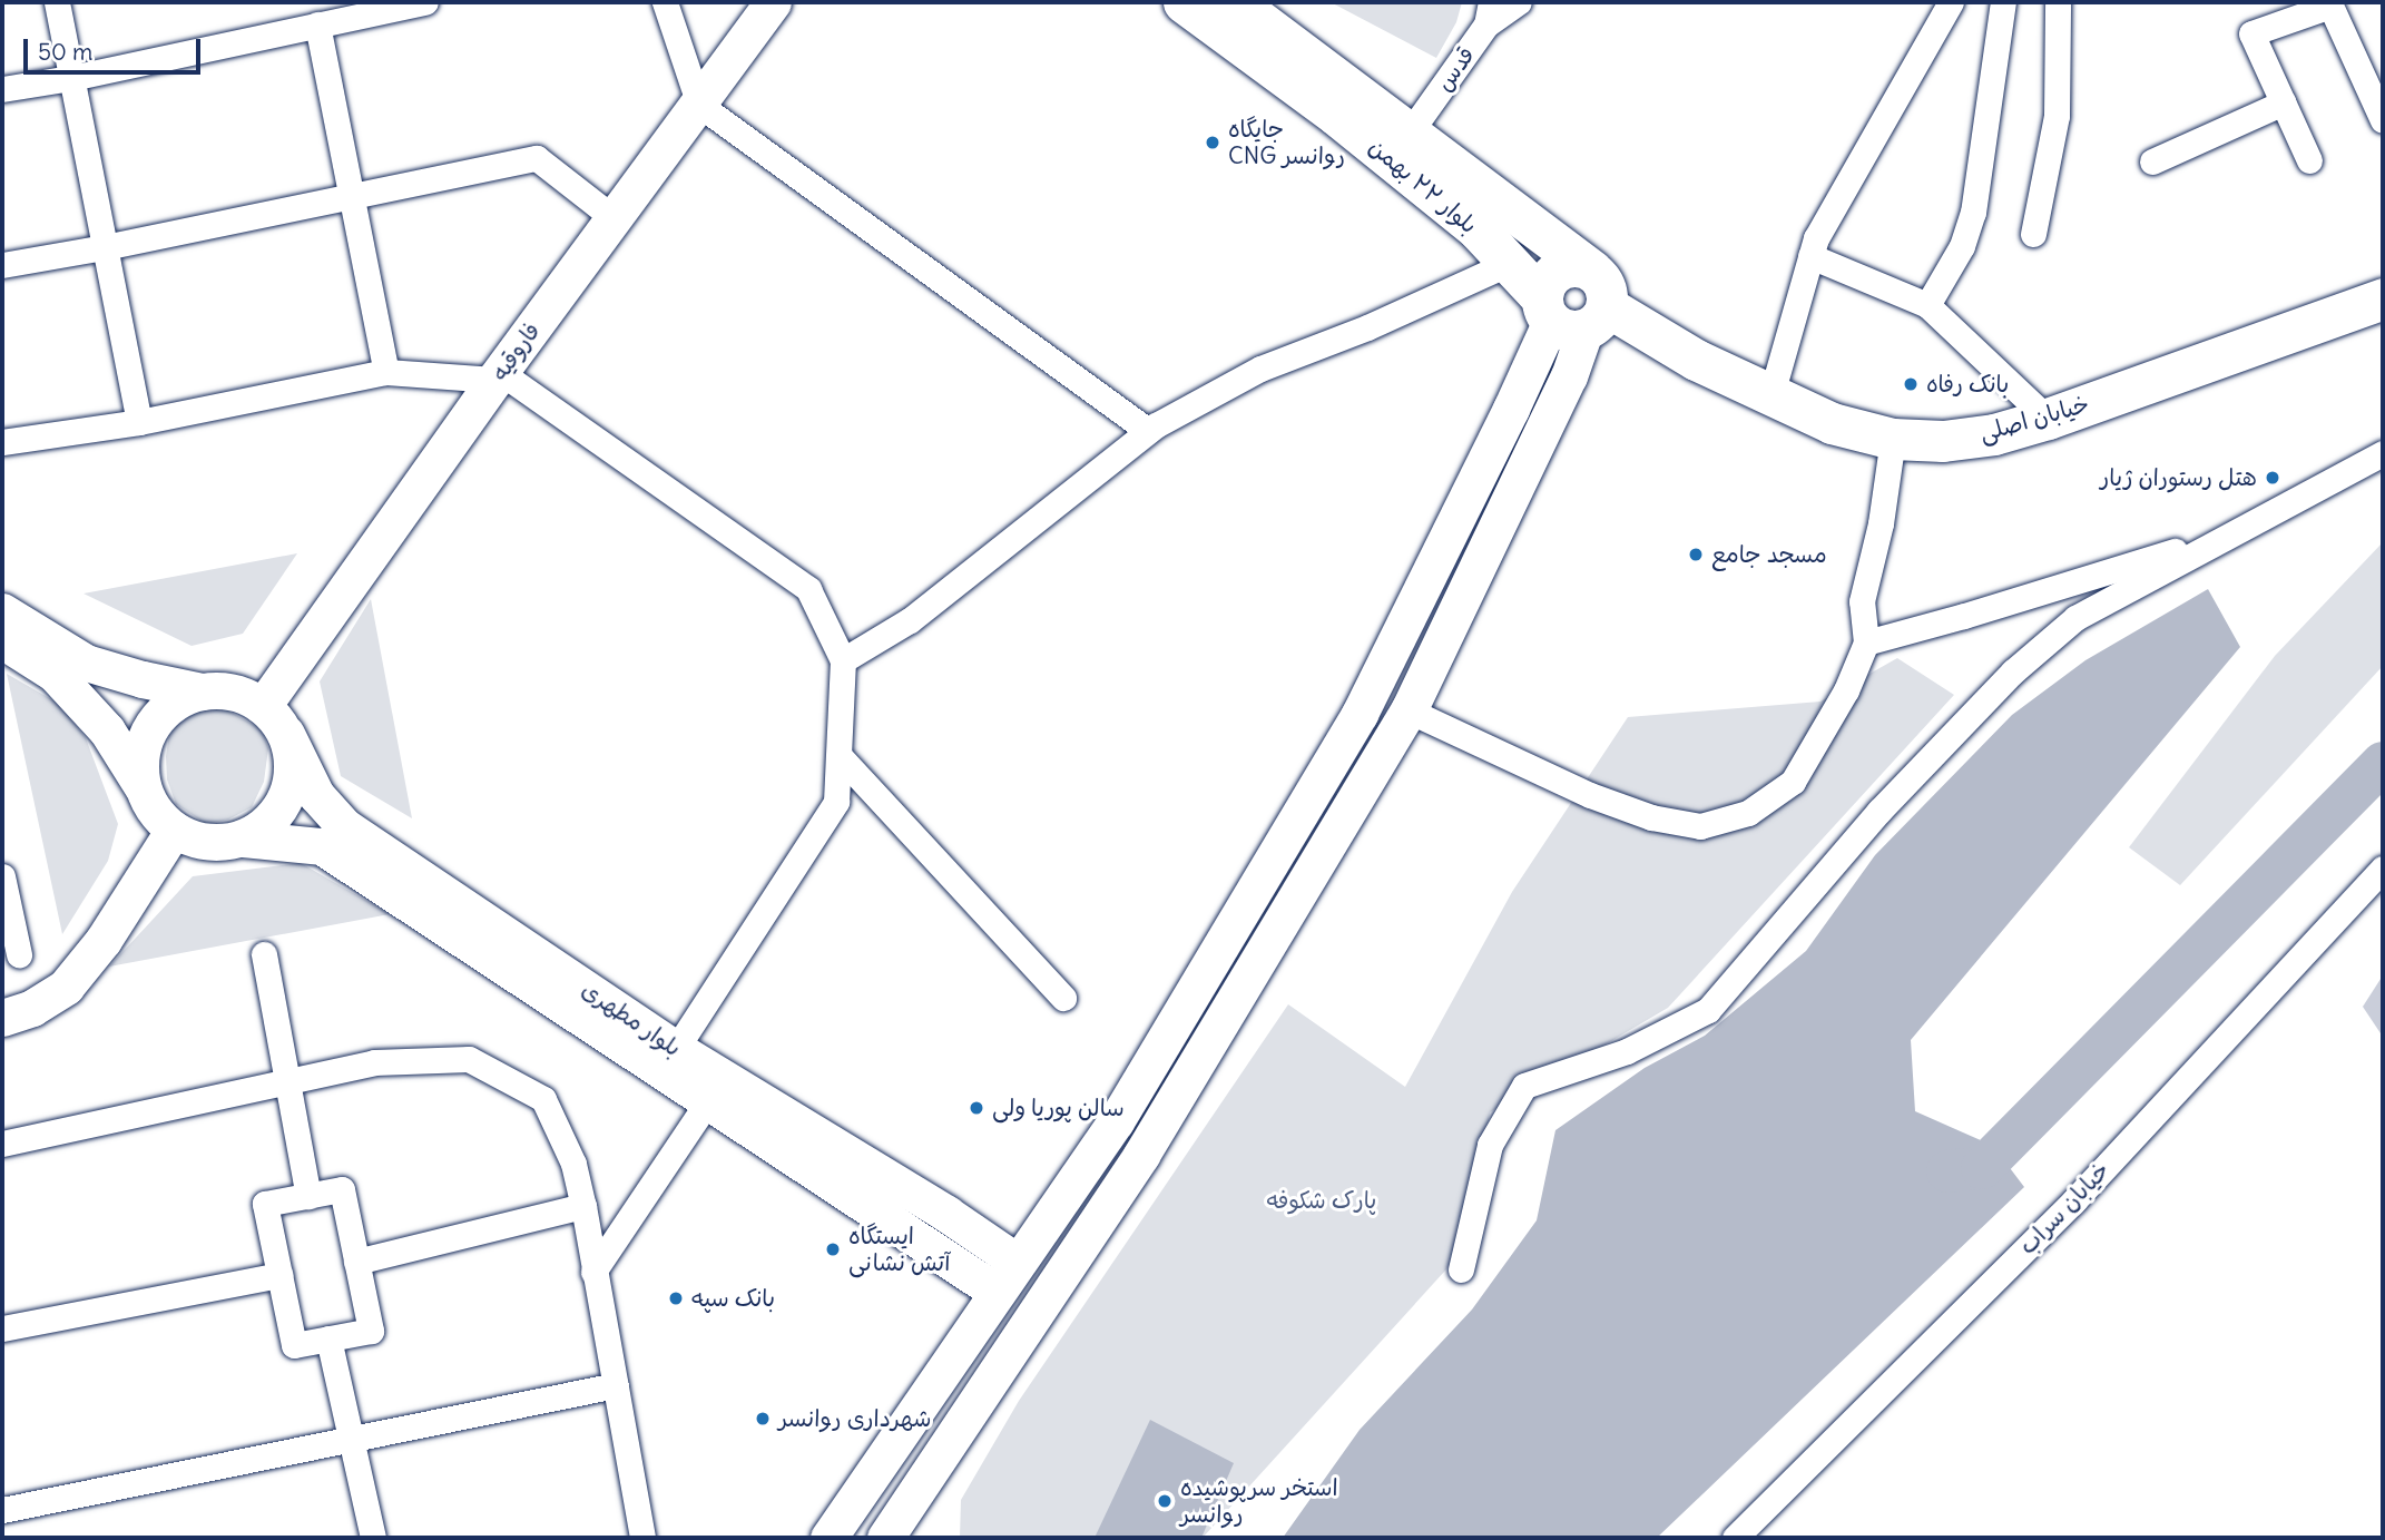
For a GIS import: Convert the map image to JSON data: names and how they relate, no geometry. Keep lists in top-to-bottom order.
{
  "streets": {
    "main road": [
      "بلوار ۲۲ بهمن",
      "فاروقیه",
      "خیابان اصلی",
      "بلوار مطهری"
    ],
    "street": ["قدس", "خیابان سراب"]
  },
  "crossings": [
    ["قدس", "بلوار ۲۲ بهمن"],
    ["بلوار ۲۲ بهمن", "خیابان اصلی"],
    ["فاروقیه", "بلوار مطهری"]
  ],
  "parks": ["پارک شکوفه"],
  "places": [
    "جایگاه CNG روانسر",
    "بانک رفاه",
    "هتل رستوران ژیار",
    "مسجد جامع",
    "سالن پوریا ولی",
    "ایستگاه آتش نشانی",
    "بانک سپه",
    "شهرداری روانسر",
    "استخر سرپوشیده روانسر"
  ],
  "scale_bar": "50 m"
}
